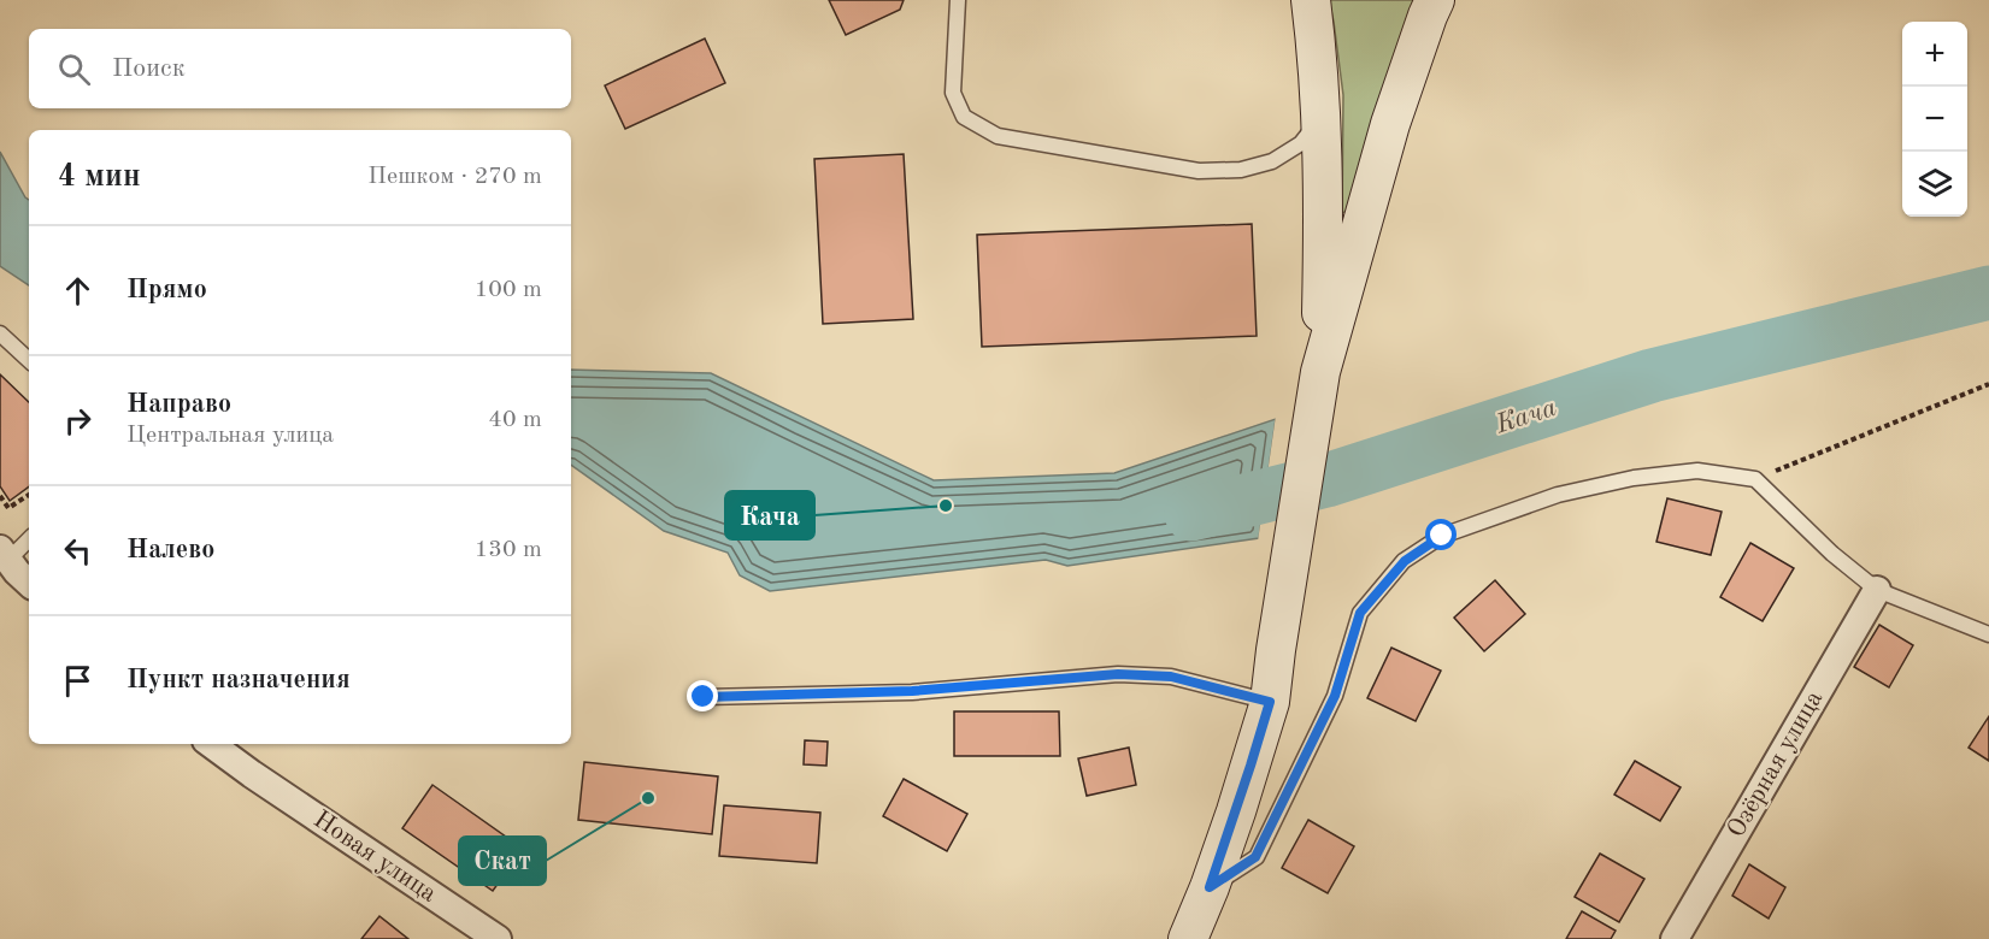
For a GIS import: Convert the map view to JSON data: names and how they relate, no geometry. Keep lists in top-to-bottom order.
{
  "streets": {
    "street": ["Озёрная улица", "Новая улица"]
  },
  "water": ["Кача"],
  "places": ["Кача", "Скат"],
  "page": {
    "map_buttons": ["+", "−"],
    "search": "Поиск",
    "heading": ["4 мин", "Пешком · 270 m"],
    "list": [
      ["Прямо", "100 m"],
      ["Направо", "Центральная улица", "40 m"],
      ["Налево", "130 m"],
      "Пункт назначения"
    ]
  }
}
